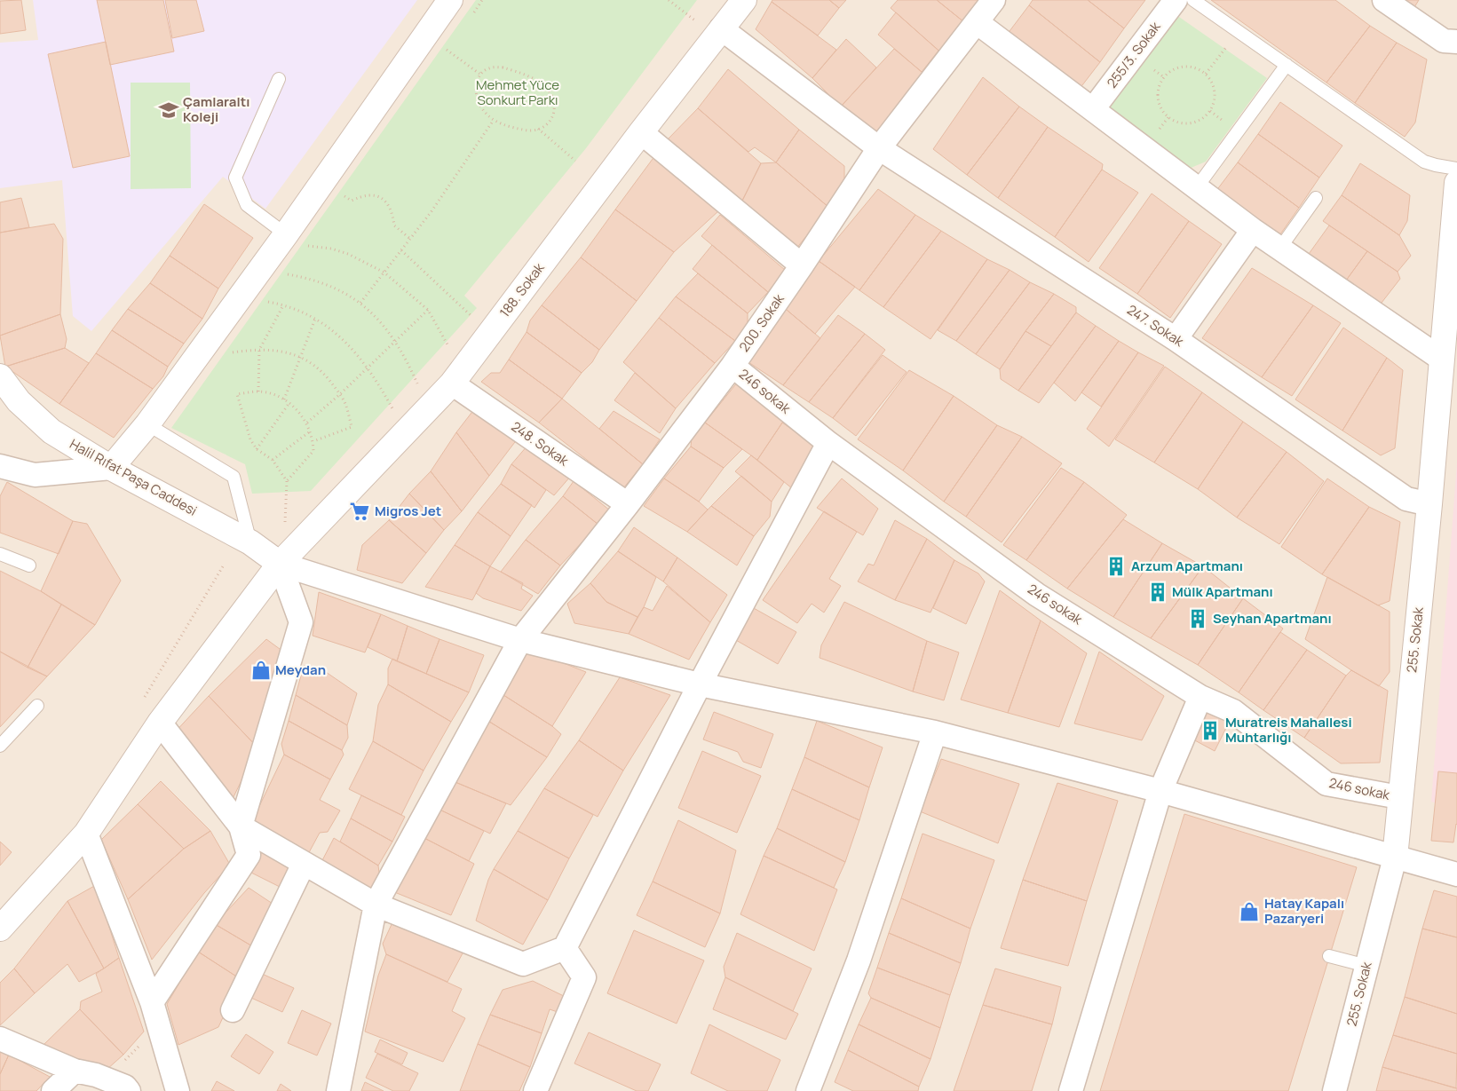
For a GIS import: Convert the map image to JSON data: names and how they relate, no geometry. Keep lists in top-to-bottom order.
{
  "streets": {
    "street": [
      "255/3. Sokak",
      "188. Sokak",
      "200. Sokak",
      "247. Sokak",
      "246 sokak",
      "248. Sokak",
      "Halil Rıfat Paşa Caddesi",
      "255. Sokak"
    ]
  },
  "crossings": [
    ["188. Sokak", "247. Sokak"],
    ["188. Sokak", "248. Sokak"],
    ["188. Sokak", "Halil Rıfat Paşa Caddesi"],
    ["200. Sokak", "247. Sokak"],
    ["200. Sokak", "246 sokak"],
    ["200. Sokak", "248. Sokak"],
    ["247. Sokak", "255. Sokak"],
    ["246 sokak", "255. Sokak"]
  ],
  "parks": ["Mehmet Yüce Sonkurt Parkı"],
  "places": {
    "school or university": ["Çamlaraltı Koleji"],
    "supermarket": ["Migros Jet"],
    "building": [
      "Arzum Apartmanı",
      "Mülk Apartmanı",
      "Seyhan Apartmanı",
      "Muratreis Mahallesi Muhtarlığı"
    ],
    "shop": ["Meydan", "Hatay Kapalı Pazaryeri"]
  }
}
